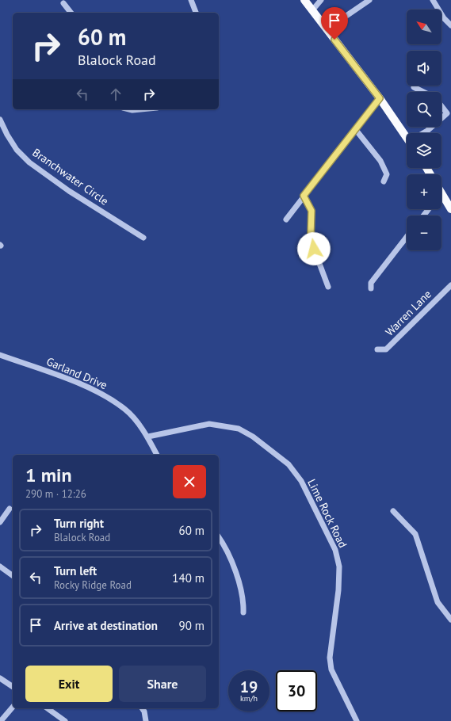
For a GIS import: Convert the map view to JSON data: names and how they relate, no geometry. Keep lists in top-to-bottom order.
{
  "streets": {
    "street": [
      "Branchwater Circle",
      "Warren Lane",
      "Garland Drive",
      "Lime Rock Road"
    ]
  },
  "crossings": [
    ["Garland Drive", "Lime Rock Road"]
  ],
  "north": "top left",
  "page": {
    "map_buttons": ["+", "−"],
    "turn": ["60 m", "Blalock Road"],
    "heading": ["1 min", "290 m · 12:26"],
    "list": [
      {
        "name": "Turn right",
        "note": "Blalock Road",
        "value": "60 m"
      },
      {
        "name": "Turn left",
        "note": "Rocky Ridge Road",
        "value": "140 m"
      },
      {
        "name": "Arrive at destination",
        "value": "90 m"
      }
    ],
    "buttons": ["Exit", "Share"],
    "speed": "19 km/h",
    "limit": "30"
  }
}
